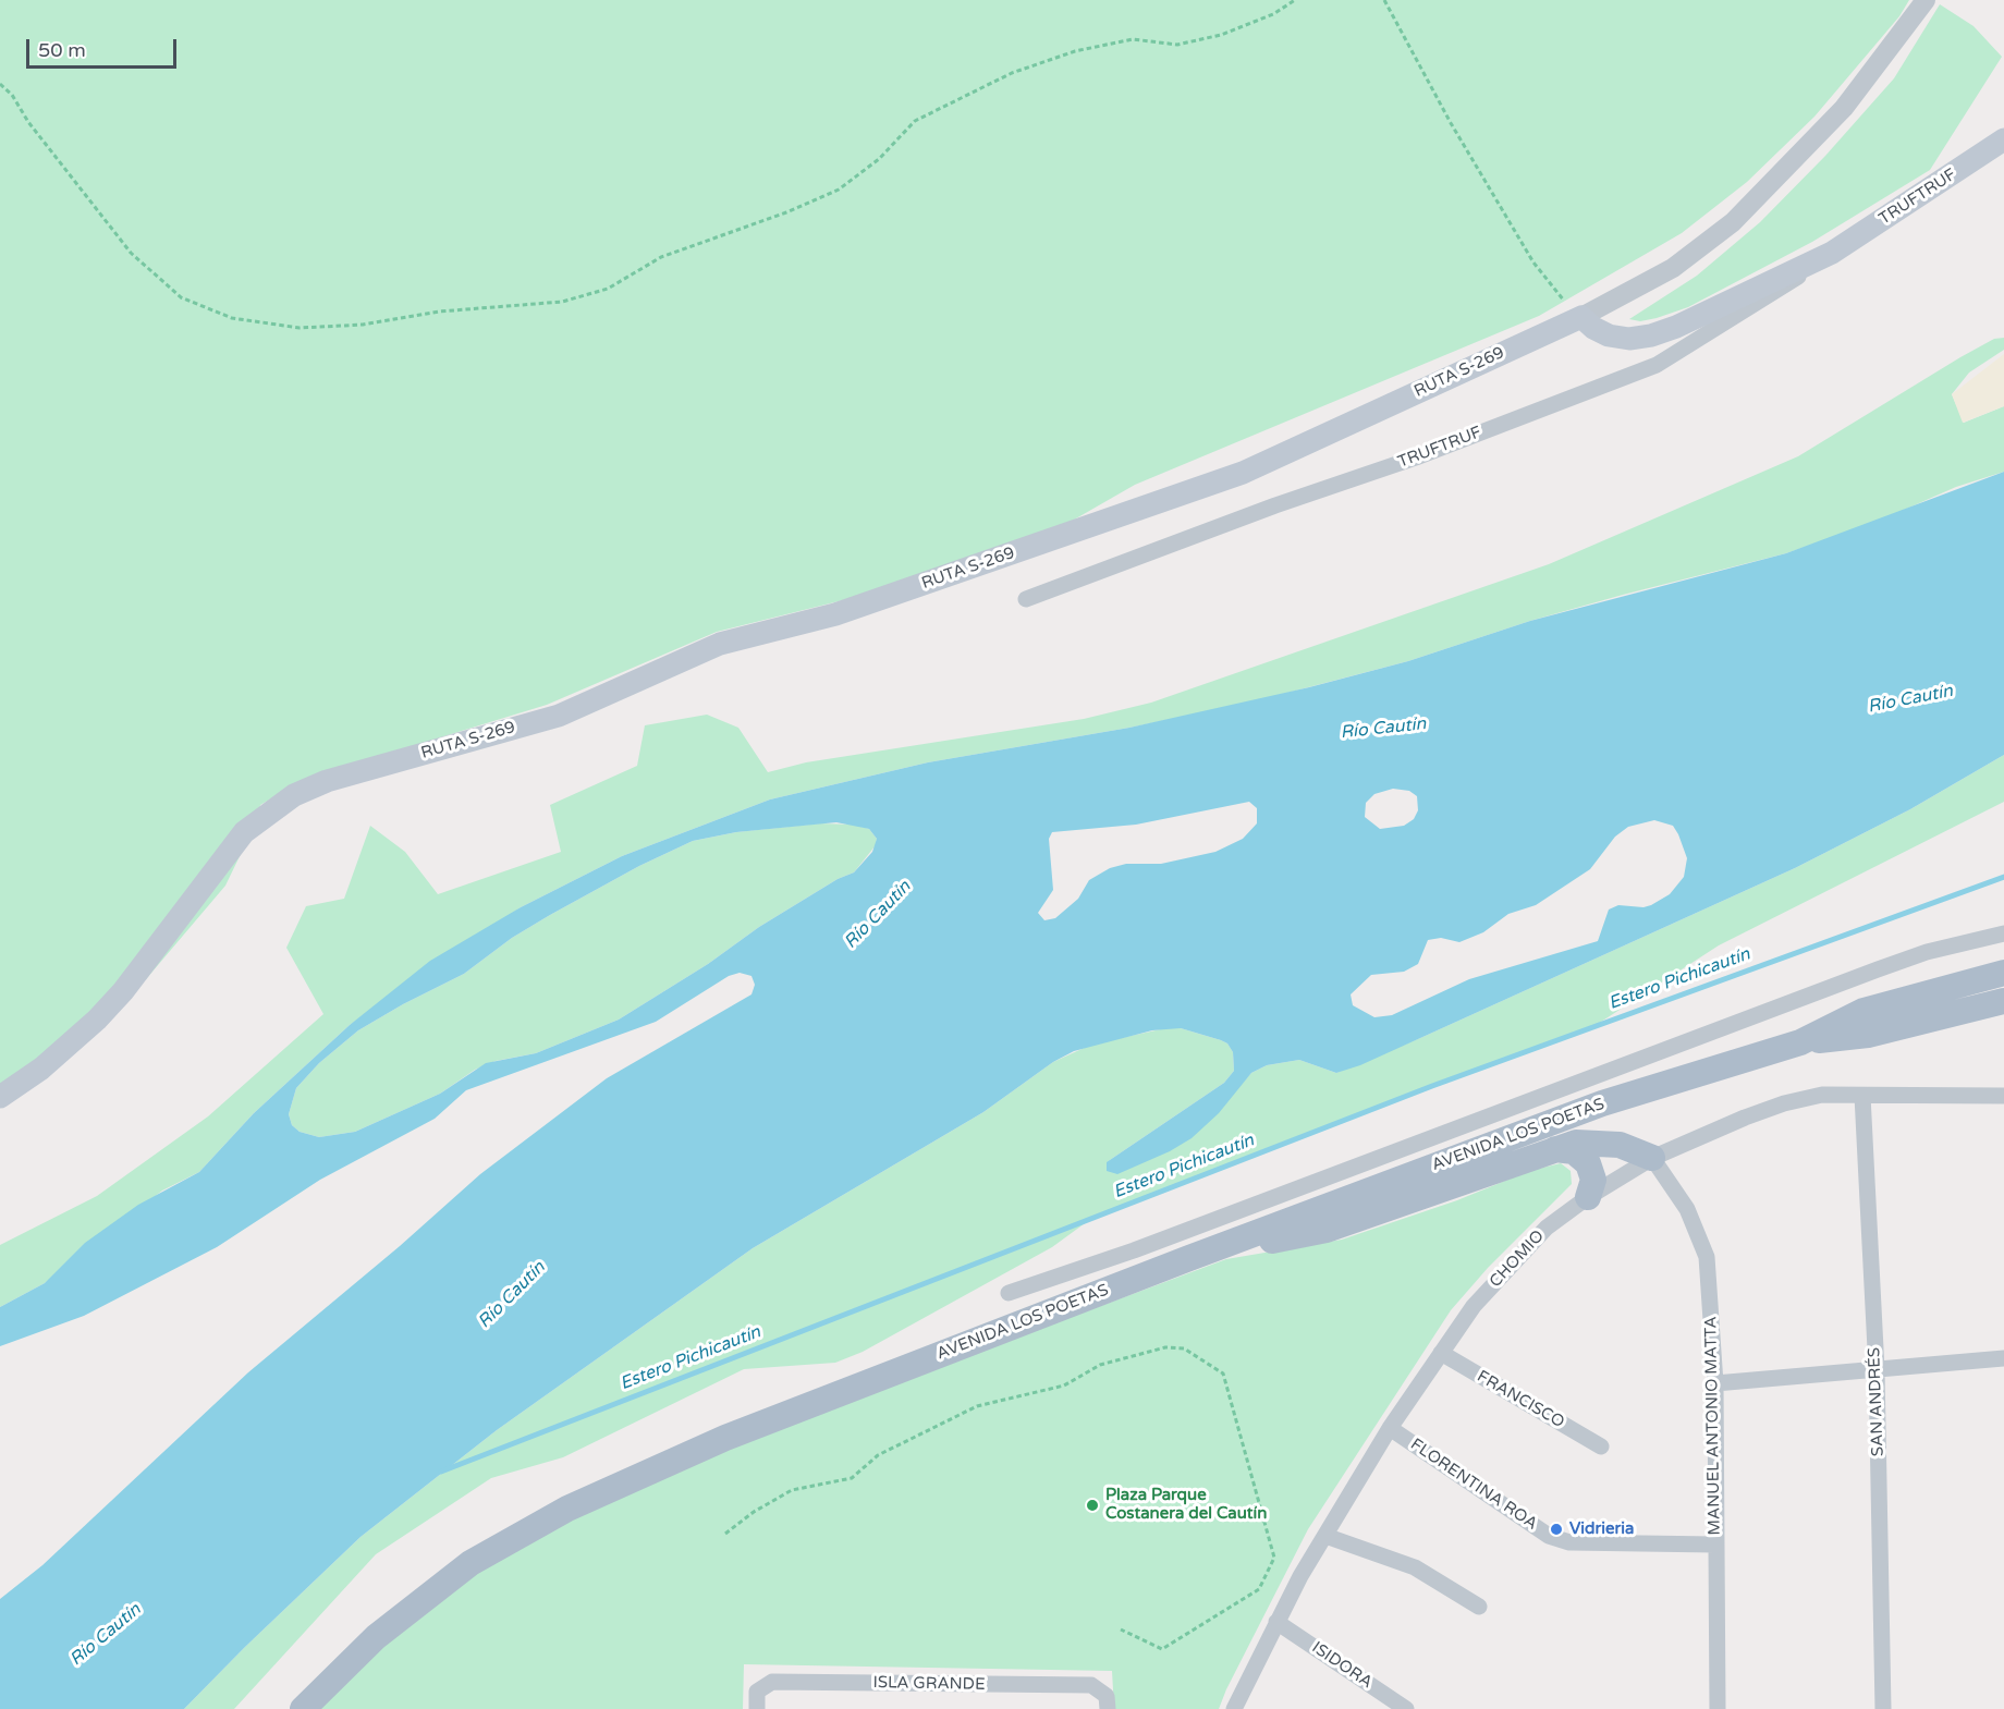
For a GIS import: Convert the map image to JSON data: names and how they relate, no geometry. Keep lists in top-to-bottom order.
{
  "streets": {
    "main road": ["TRUFTRUF", "RUTA S-269", "AVENIDA LOS POETAS"],
    "street": [
      "CHOMIO",
      "FRANCISCO",
      "SAN ANDRÉS",
      "MANUEL ANTONIO MATTA",
      "FLORENTINA ROA",
      "ISIDORA",
      "ISLA GRANDE"
    ]
  },
  "crossings": [
    ["TRUFTRUF", "RUTA S-269"],
    ["CHOMIO", "FRANCISCO"],
    ["CHOMIO", "SAN ANDRÉS"],
    ["CHOMIO", "MANUEL ANTONIO MATTA"],
    ["CHOMIO", "FLORENTINA ROA"],
    ["CHOMIO", "ISIDORA"],
    ["MANUEL ANTONIO MATTA", "FLORENTINA ROA"]
  ],
  "water": ["Río Cautín", "Estero Pichicautín"],
  "places": ["Plaza Parque Costanera del Cautín", "Vidrieria"],
  "scale_bar": "50 m"
}
